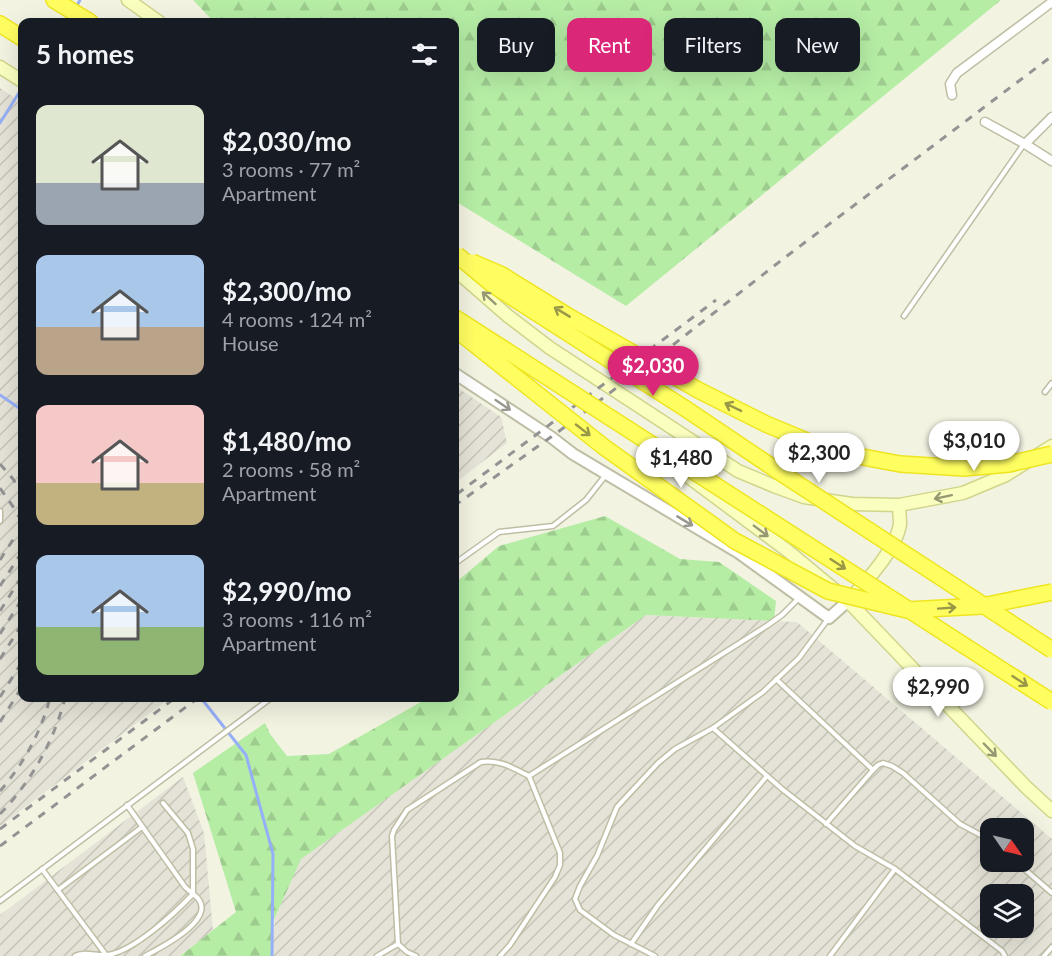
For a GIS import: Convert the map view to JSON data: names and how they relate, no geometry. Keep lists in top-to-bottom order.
{
  "north": "bottom right",
  "page": {
    "chip": [
      "Buy",
      "Rent",
      "Filters",
      "New"
    ],
    "heading": "5 homes",
    "list": [
      {
        "name": "$2,030/mo",
        "note": "3 rooms · 77 m² · Apartment"
      },
      {
        "name": "$2,300/mo",
        "note": "4 rooms · 124 m² · House"
      },
      {
        "name": "$1,480/mo",
        "note": "2 rooms · 58 m² · Apartment"
      },
      {
        "name": "$2,990/mo",
        "note": "3 rooms · 116 m² · Apartment"
      }
    ],
    "price": [
      "$2,030",
      "$3,010",
      "$2,300",
      "$1,480",
      "$2,990"
    ]
  }
}
